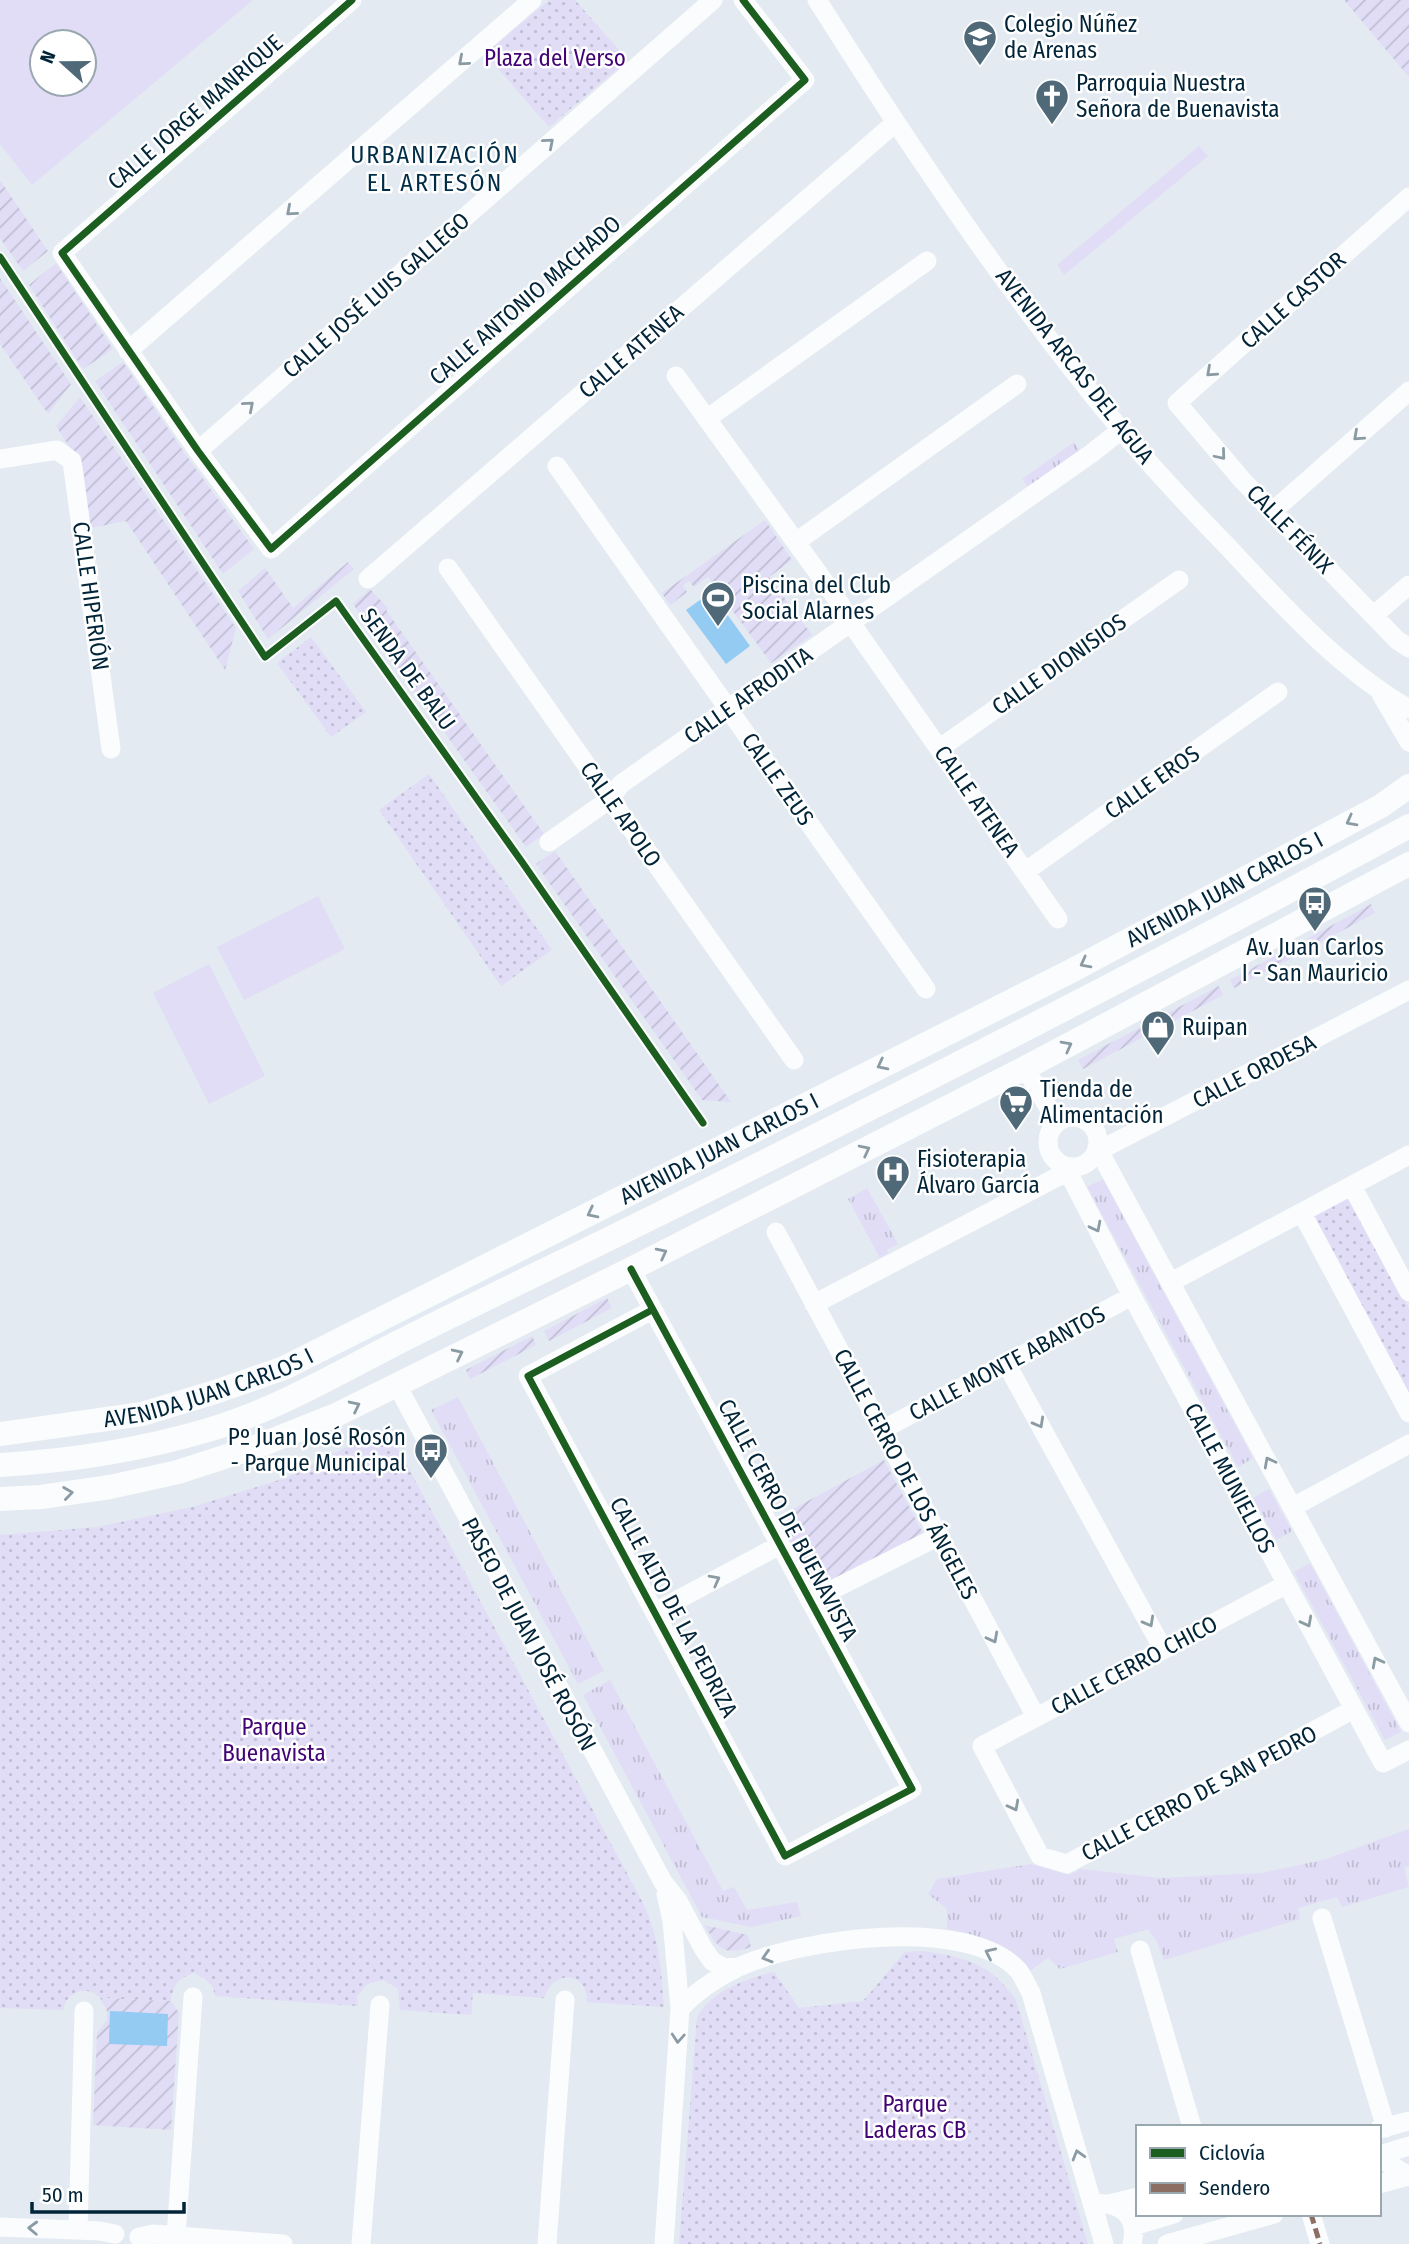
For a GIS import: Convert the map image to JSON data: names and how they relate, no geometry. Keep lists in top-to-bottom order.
{
  "streets": {
    "main road": ["AVENIDA JUAN CARLOS I"],
    "street": [
      "CALLE JORGE MANRIQUE",
      "CALLE JOSÉ LUIS GALLEGO",
      "CALLE ANTONIO MACHADO",
      "CALLE CASTOR",
      "CALLE ATENEA",
      "AVENIDA ARCAS DEL AGUA",
      "CALLE FÉNIX",
      "CALLE HIPERIÓN",
      "CALLE DIONISIOS",
      "CALLE AFRODITA",
      "CALLE ZEUS",
      "CALLE EROS",
      "CALLE APOLO",
      "CALLE ORDESA",
      "CALLE MONTE ABANTOS",
      "CALLE CERRO DE LOS ÁNGELES",
      "CALLE MUNIELLOS",
      "CALLE CERRO DE BUENAVISTA",
      "CALLE ALTO DE LA PEDRIZA",
      "PASEO DE JUAN JOSÉ ROSÓN",
      "CALLE CERRO CHICO",
      "CALLE CERRO DE SAN PEDRO"
    ],
    "cycle path": ["SENDA DE BALU"]
  },
  "crossings": [
    ["CALLE JOSÉ LUIS GALLEGO", "CALLE ANTONIO MACHADO"],
    ["CALLE CASTOR", "CALLE FÉNIX"],
    ["CALLE ATENEA", "AVENIDA ARCAS DEL AGUA"],
    ["CALLE ATENEA", "CALLE DIONISIOS"],
    ["CALLE ATENEA", "CALLE AFRODITA"],
    ["CALLE ATENEA", "CALLE EROS"],
    ["AVENIDA ARCAS DEL AGUA", "CALLE AFRODITA"],
    ["CALLE AFRODITA", "CALLE ZEUS"],
    ["CALLE AFRODITA", "CALLE APOLO"],
    ["CALLE ORDESA", "CALLE MUNIELLOS"],
    ["CALLE MONTE ABANTOS", "CALLE CERRO DE LOS ÁNGELES"],
    ["CALLE MONTE ABANTOS", "CALLE MUNIELLOS"],
    ["CALLE CERRO DE LOS ÁNGELES", "CALLE CERRO CHICO"],
    ["CALLE MUNIELLOS", "CALLE CERRO CHICO"],
    ["CALLE MUNIELLOS", "CALLE CERRO DE SAN PEDRO"],
    ["CALLE CERRO DE BUENAVISTA", "CALLE ALTO DE LA PEDRIZA"],
    ["CALLE CERRO CHICO", "CALLE CERRO DE SAN PEDRO"]
  ],
  "one_way": ["CALLE FÉNIX"],
  "districts": ["URBANIZACIÓN EL ARTESÓN"],
  "parks": ["Plaza del Verso", "Parque Buenavista", "Parque Laderas CB"],
  "places": {
    "school or university": ["Colegio Núñez de Arenas"],
    "church": ["Parroquia Nuestra Señora de Buenavista"],
    "sports": ["Piscina del Club Social Alarnes"],
    "bus stop": ["Av. Juan Carlos I - San Mauricio", "Pº Juan José Rosón - Parque Municipal"],
    "shop": ["Ruipan"],
    "supermarket": ["Tienda de Alimentación"],
    "hospital": ["Fisioterapia Álvaro García"]
  },
  "legend": ["Ciclovía", "Sendero"],
  "scale_bar": "50 m",
  "north": "left"
}
